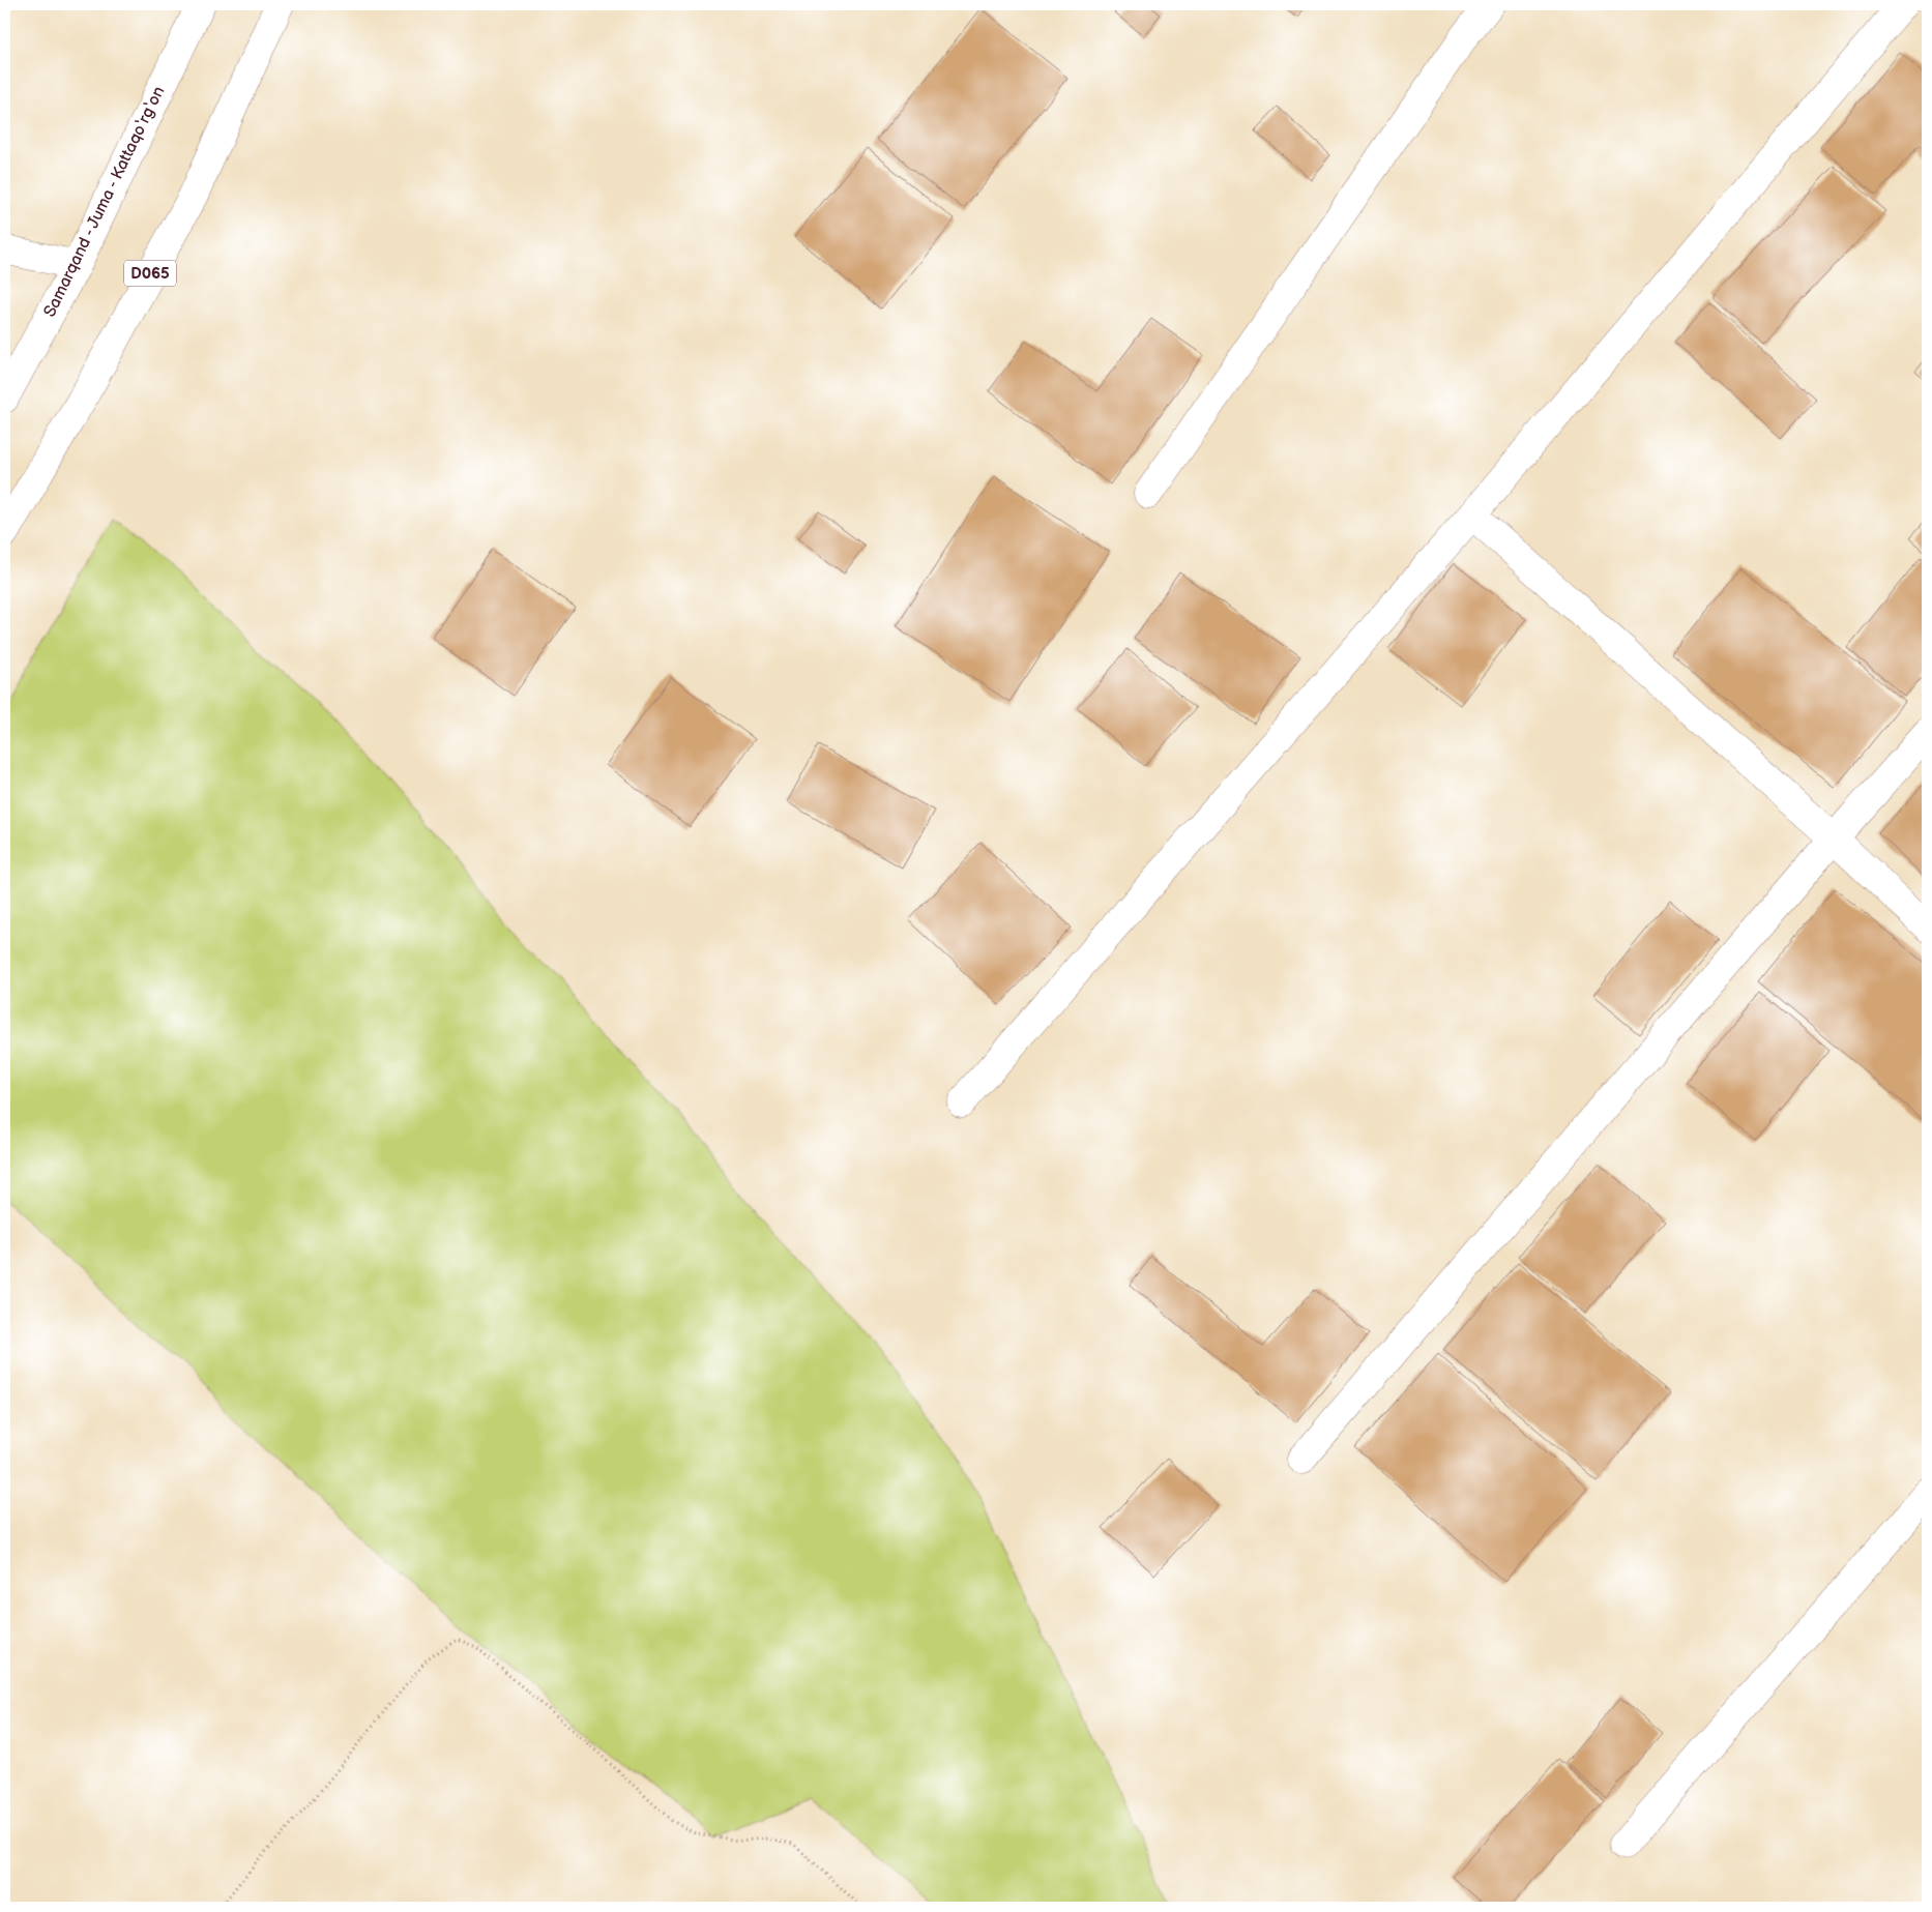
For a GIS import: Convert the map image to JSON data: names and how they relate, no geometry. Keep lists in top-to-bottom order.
{
  "streets": {
    "main road": ["Samarqand - Juma - Kattaqo‘rg‘on", "D065"]
  }
}
